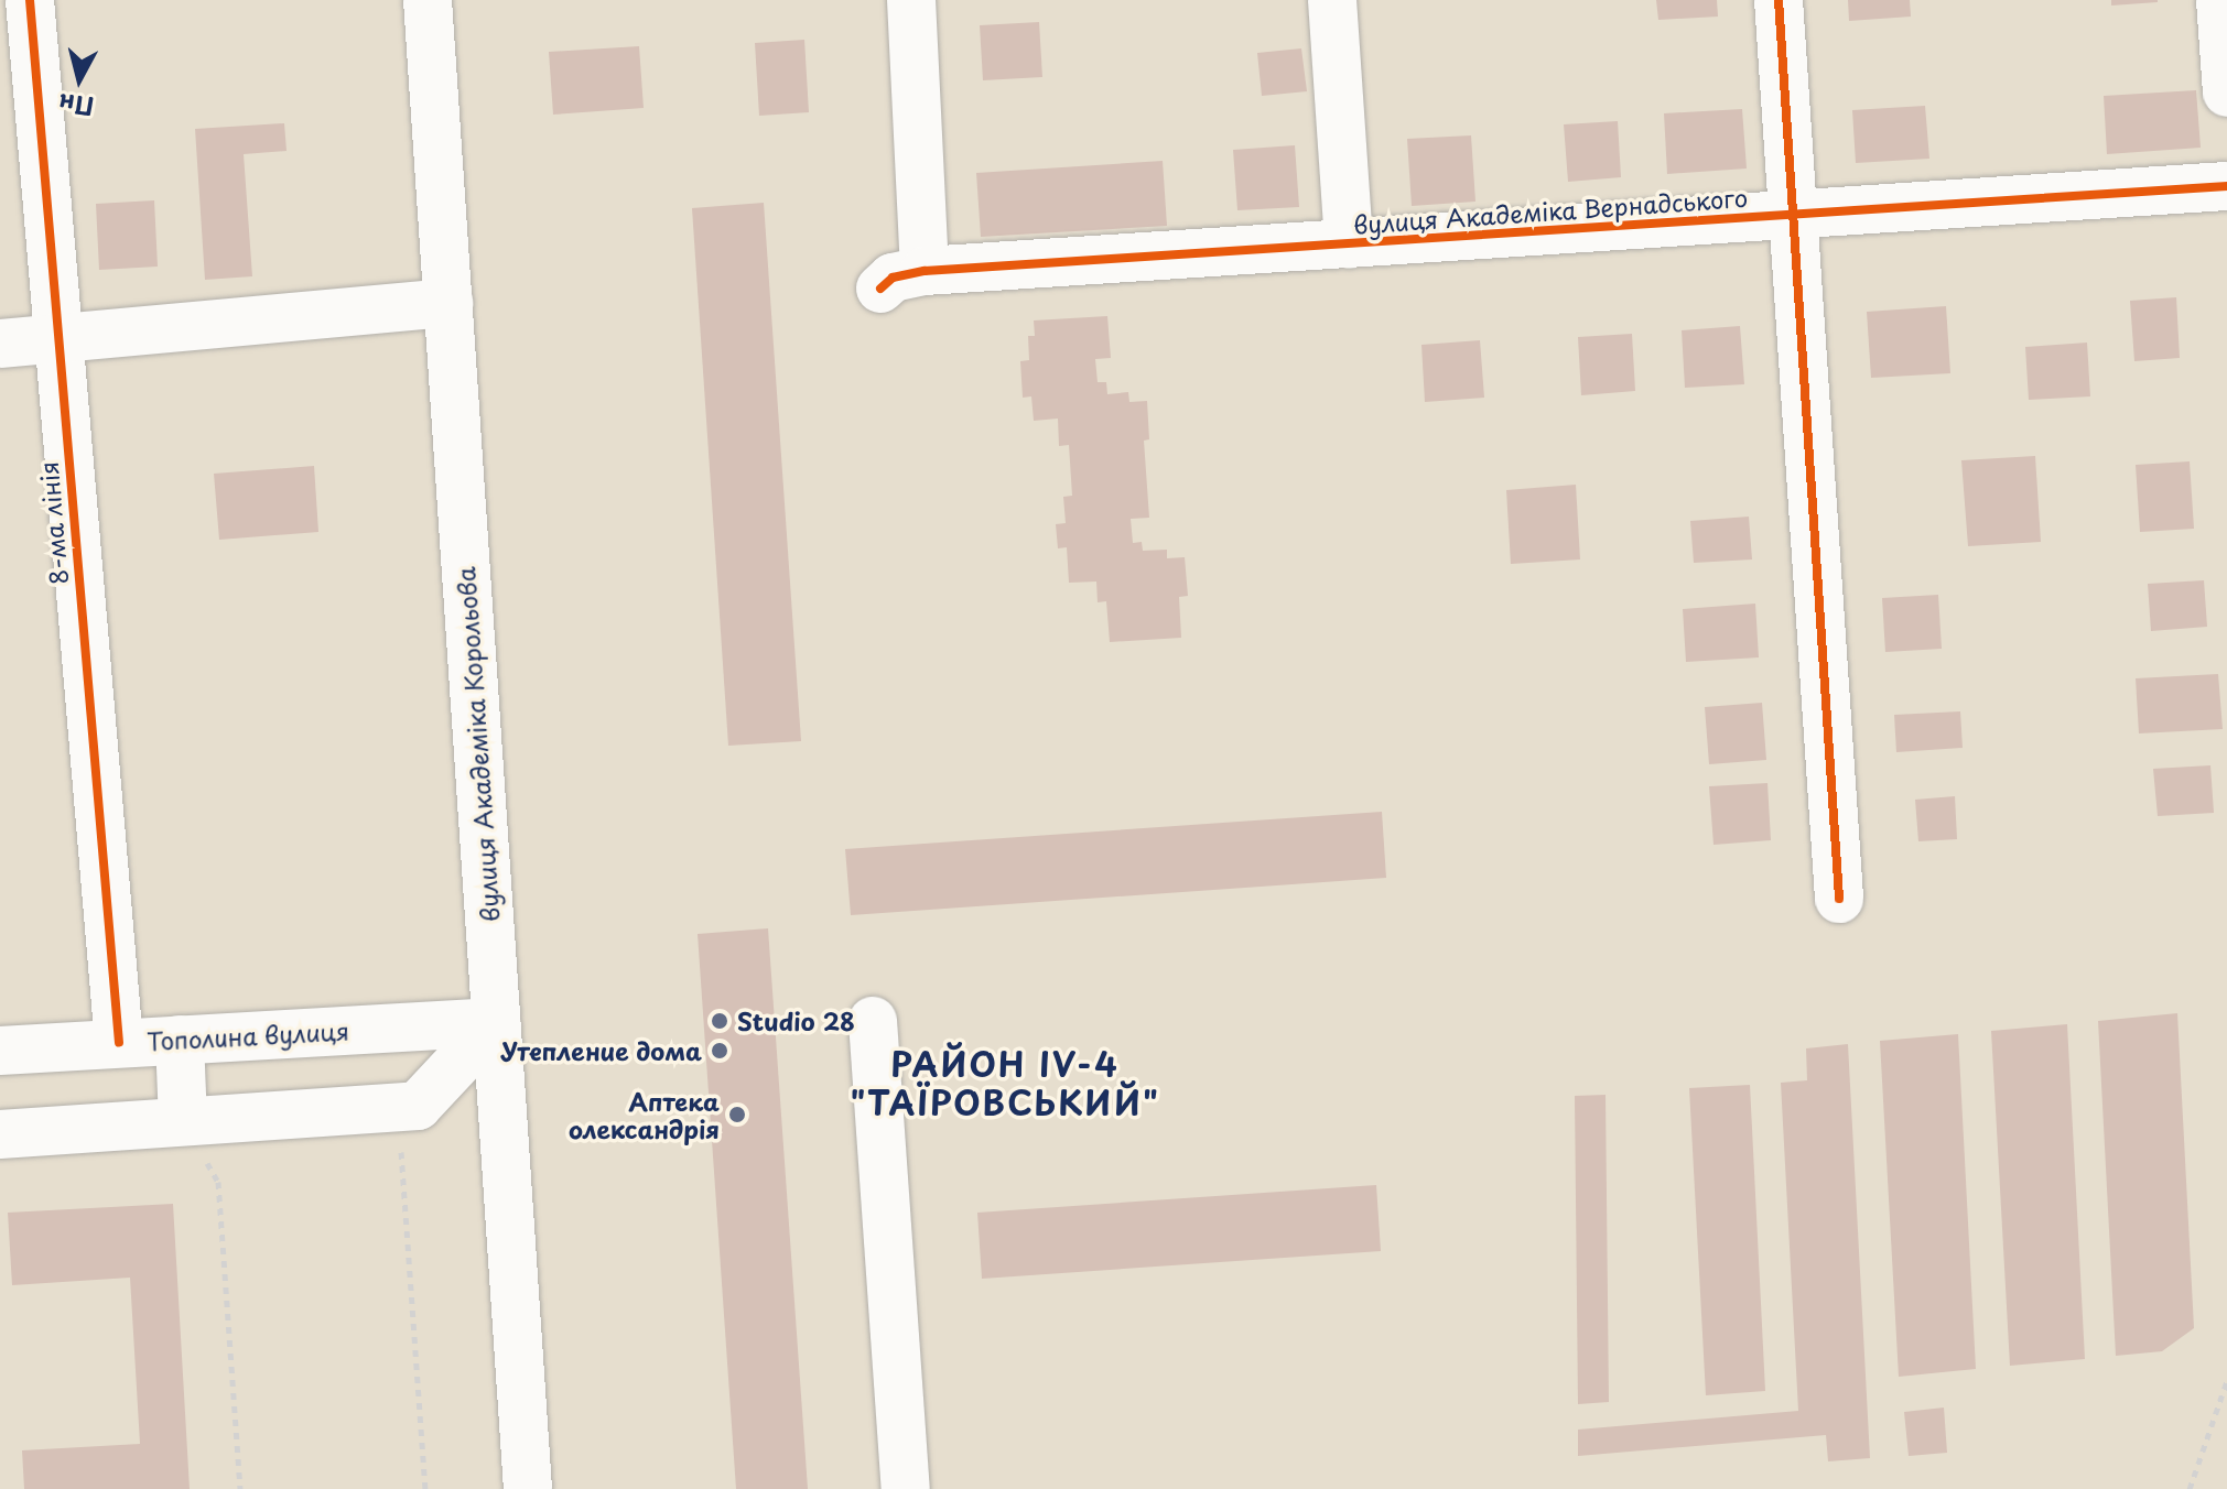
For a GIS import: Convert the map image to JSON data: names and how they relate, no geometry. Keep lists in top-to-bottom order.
{
  "streets": {
    "street": [
      "вулиця Академіка Вернадського",
      "8-ма лінія",
      "вулиця Академіка Корольова",
      "Тополина вулиця"
    ]
  },
  "crossings": [
    ["8-ма лінія", "Тополина вулиця"],
    ["вулиця Академіка Корольова", "Тополина вулиця"]
  ],
  "districts": ["РАЙОН IV-4 \"ТАЇРОВСЬКИЙ\""],
  "places": ["Studio 28", "Утепление дома", "Аптека олександрія"],
  "north": "bottom"
}
